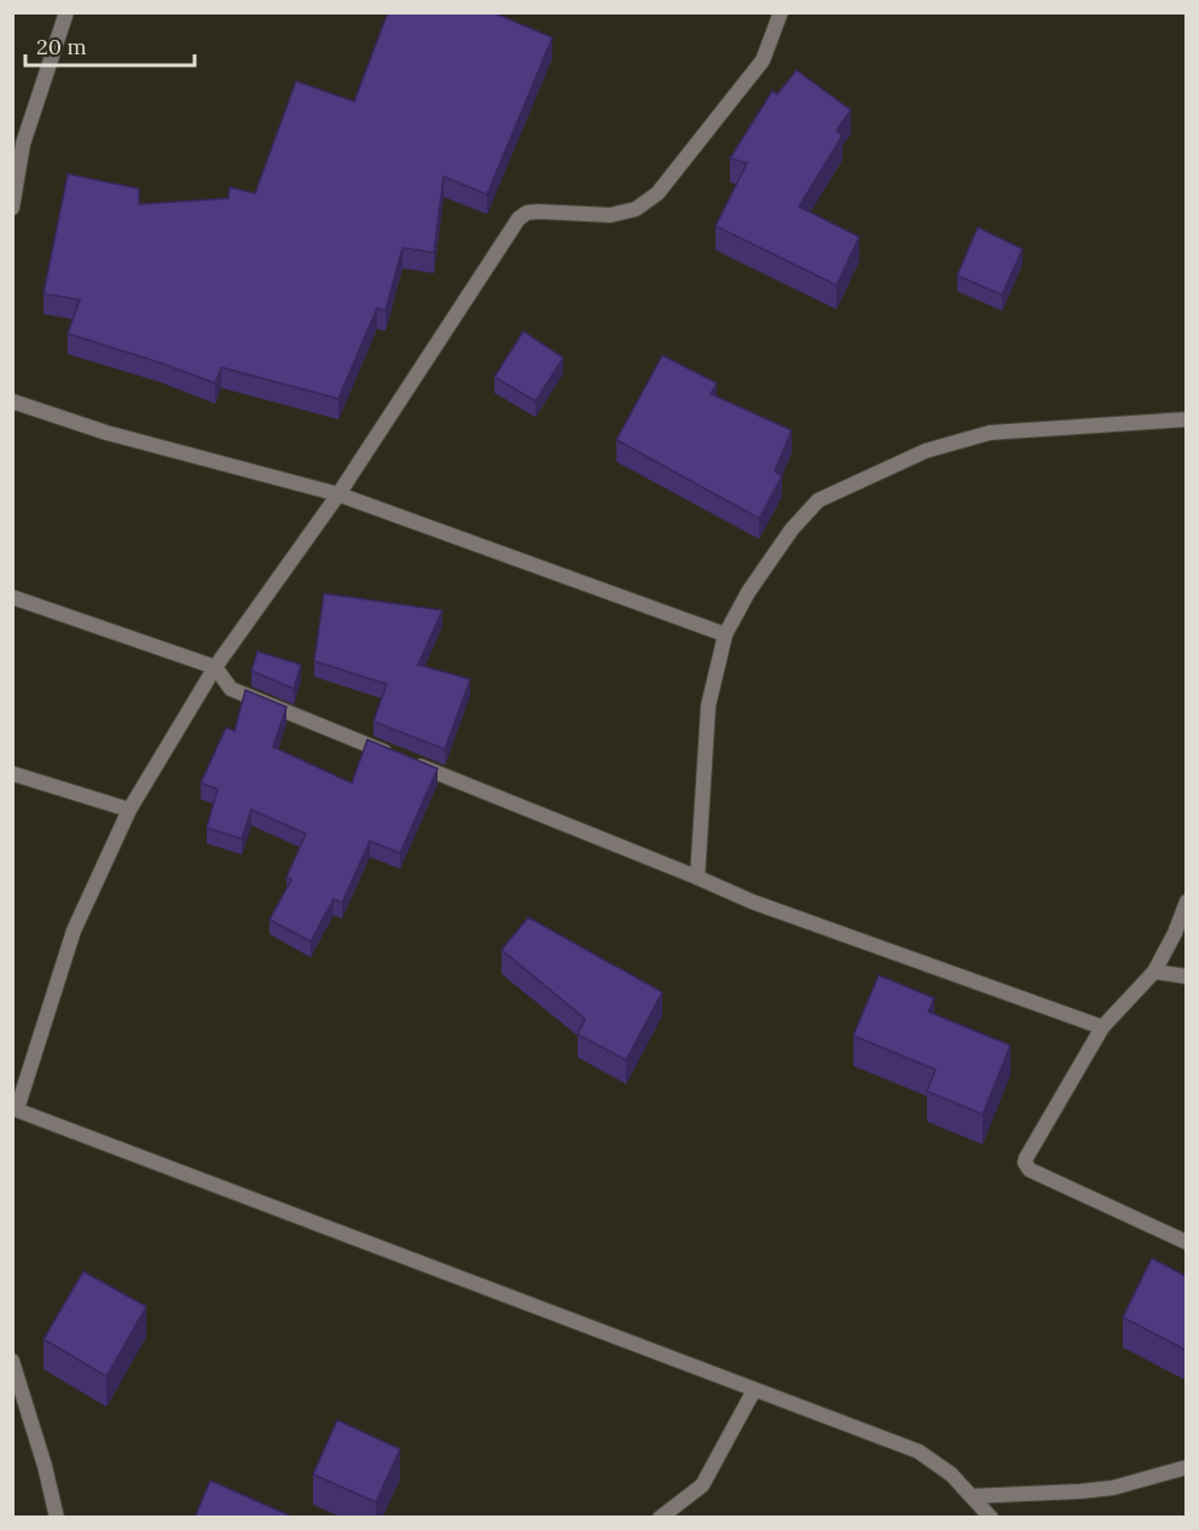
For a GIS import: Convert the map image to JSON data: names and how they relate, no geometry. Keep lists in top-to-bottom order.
{
  "scale_bar": "20 m"
}
